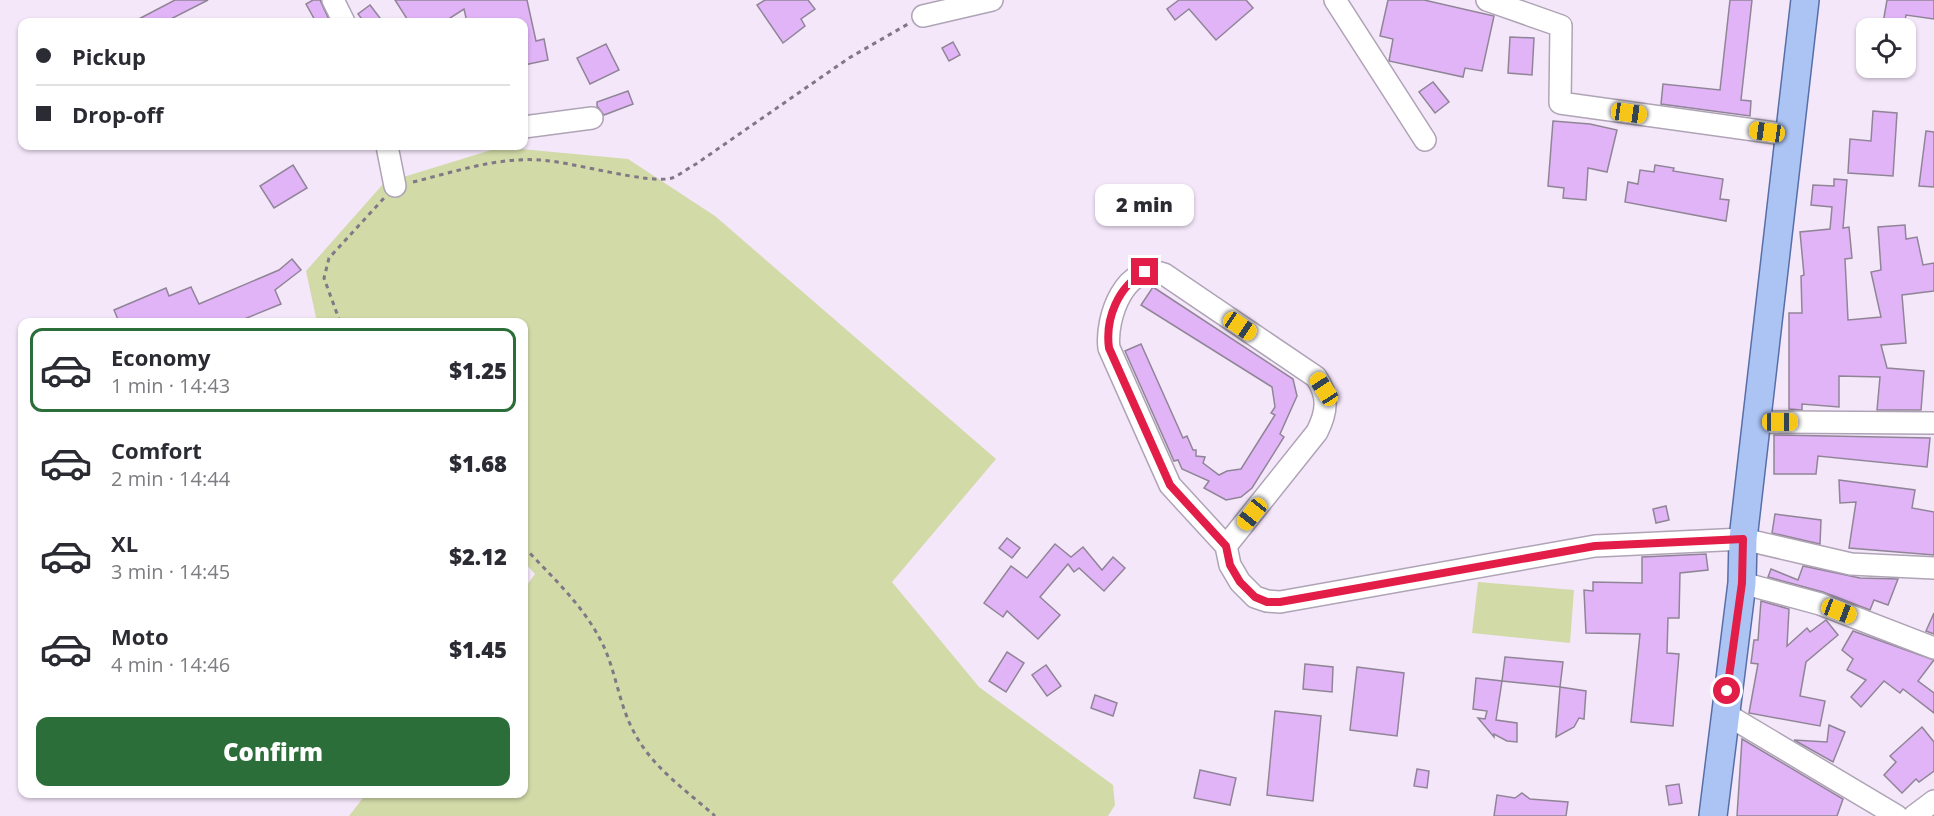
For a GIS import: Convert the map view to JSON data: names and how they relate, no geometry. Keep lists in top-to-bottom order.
{
  "page": {
    "banner": ["Pickup", "Drop-off"],
    "bubble": "2 min",
    "list": [
      {
        "name": "Economy",
        "note": "1 min · 14:43",
        "value": "$1.25"
      },
      {
        "name": "Comfort",
        "note": "2 min · 14:44",
        "value": "$1.68"
      },
      {
        "name": "XL",
        "note": "3 min · 14:45",
        "value": "$2.12"
      },
      {
        "name": "Moto",
        "note": "4 min · 14:46",
        "value": "$1.45"
      }
    ],
    "buttons": "Confirm"
  }
}
